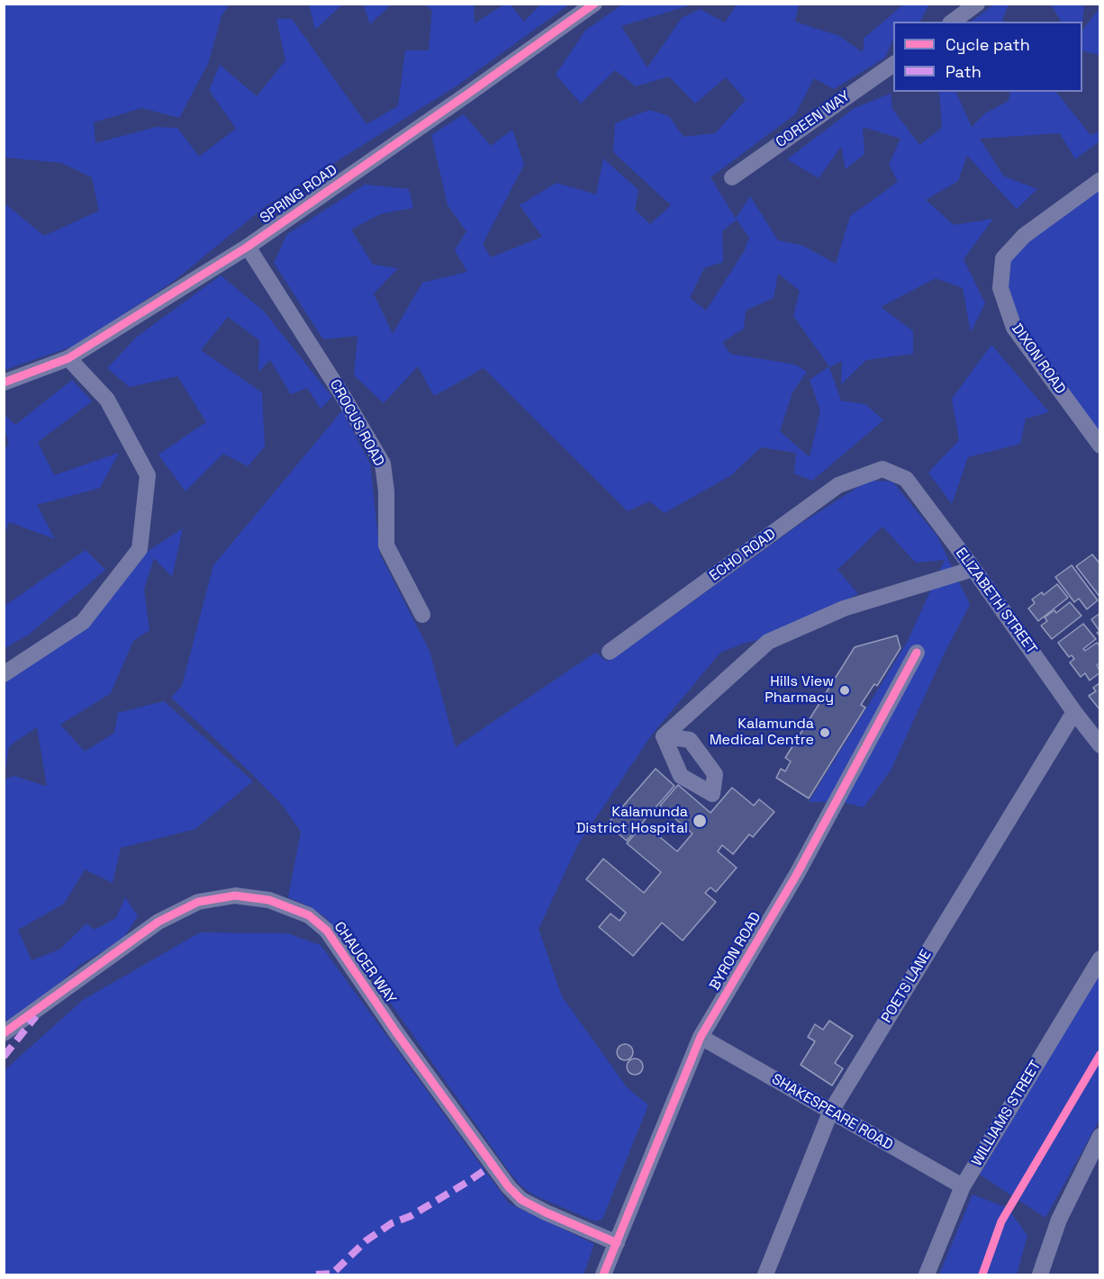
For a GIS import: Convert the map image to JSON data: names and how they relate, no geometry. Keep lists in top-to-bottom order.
{
  "streets": {
    "street": [
      "COREEN WAY",
      "SPRING ROAD",
      "DIXON ROAD",
      "CROCUS ROAD",
      "ECHO ROAD",
      "ELIZABETH STREET",
      "BYRON ROAD",
      "CHAUCER WAY",
      "POETS LANE",
      "SHAKESPEARE ROAD",
      "WILLIAMS STREET"
    ]
  },
  "crossings": [
    ["SPRING ROAD", "CROCUS ROAD"],
    ["ECHO ROAD", "ELIZABETH STREET"],
    ["ELIZABETH STREET", "POETS LANE"],
    ["BYRON ROAD", "CHAUCER WAY"],
    ["BYRON ROAD", "SHAKESPEARE ROAD"],
    ["POETS LANE", "SHAKESPEARE ROAD"],
    ["SHAKESPEARE ROAD", "WILLIAMS STREET"]
  ],
  "places": ["Hills View Pharmacy", "Kalamunda Medical Centre", "Kalamunda District Hospital"],
  "legend": ["Cycle path", "Path"]
}
